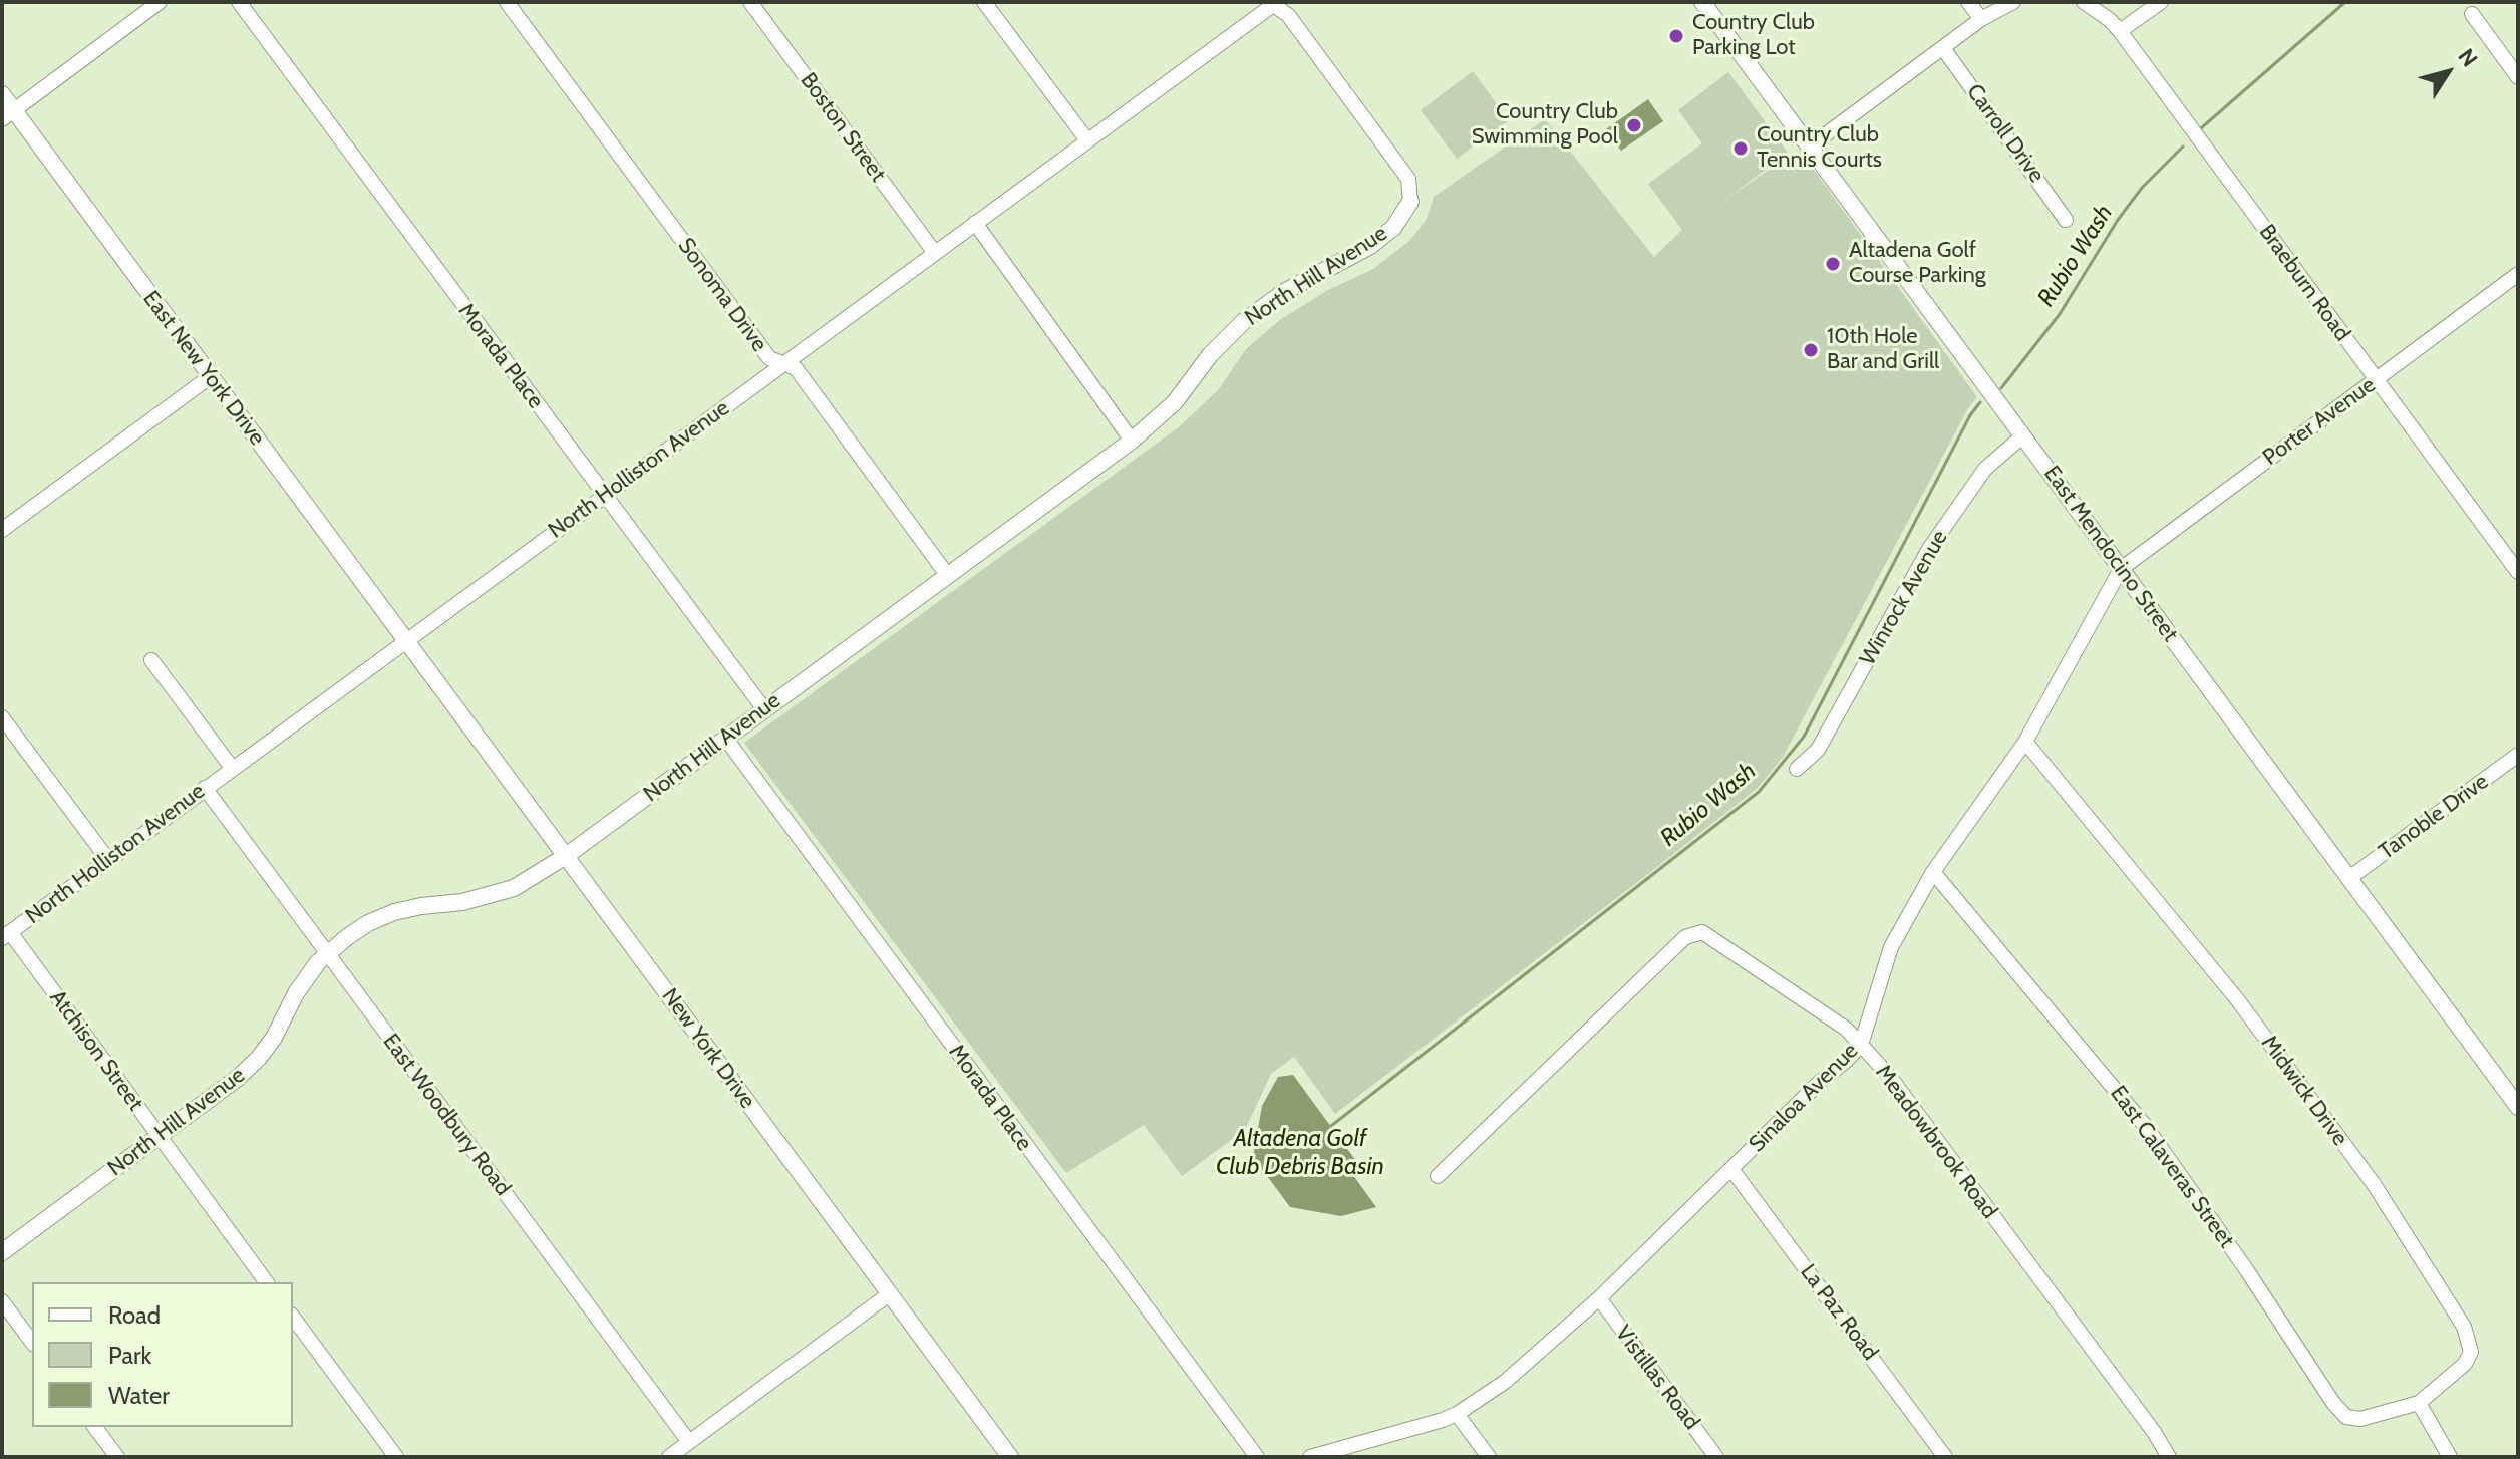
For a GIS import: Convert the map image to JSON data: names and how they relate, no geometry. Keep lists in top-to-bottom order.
{
  "streets": {
    "street": [
      "Boston Street",
      "Carroll Drive",
      "North Hill Avenue",
      "Braeburn Road",
      "Sonoma Drive",
      "Morada Place",
      "East New York Drive",
      "Porter Avenue",
      "North Holliston Avenue",
      "East Mendocino Street",
      "Winrock Avenue",
      "Tanoble Drive",
      "New York Drive",
      "Atchison Street",
      "Midwick Drive",
      "Sinaloa Avenue",
      "East Woodbury Road",
      "Meadowbrook Road",
      "East Calaveras Street",
      "La Paz Road",
      "Vistillas Road"
    ]
  },
  "crossings": [
    ["Boston Street", "North Holliston Avenue"],
    ["North Hill Avenue", "Sonoma Drive"],
    ["North Hill Avenue", "Morada Place"],
    ["North Hill Avenue", "New York Drive"],
    ["North Hill Avenue", "Atchison Street"],
    ["North Hill Avenue", "East Woodbury Road"],
    ["Braeburn Road", "Porter Avenue"],
    ["Sonoma Drive", "North Holliston Avenue"],
    ["Morada Place", "North Holliston Avenue"],
    ["East New York Drive", "North Holliston Avenue"],
    ["East New York Drive", "New York Drive"],
    ["Porter Avenue", "East Mendocino Street"],
    ["Porter Avenue", "Sinaloa Avenue"],
    ["North Holliston Avenue", "New York Drive"],
    ["North Holliston Avenue", "Atchison Street"],
    ["North Holliston Avenue", "East Woodbury Road"],
    ["East Mendocino Street", "Winrock Avenue"],
    ["East Mendocino Street", "Tanoble Drive"],
    ["East Mendocino Street", "Sinaloa Avenue"],
    ["Midwick Drive", "Sinaloa Avenue"],
    ["Midwick Drive", "East Calaveras Street"],
    ["Sinaloa Avenue", "Meadowbrook Road"],
    ["Sinaloa Avenue", "East Calaveras Street"],
    ["Sinaloa Avenue", "La Paz Road"],
    ["Sinaloa Avenue", "Vistillas Road"]
  ],
  "water": ["Rubio Wash", "Altadena Golf Club Debris Basin"],
  "places": [
    "Country Club Parking Lot",
    "Country Club Swimming Pool",
    "Country Club Tennis Courts",
    "Altadena Golf Course Parking",
    "10th Hole Bar and Grill"
  ],
  "legend": ["Road", "Park", "Water"],
  "north": "top right"
}
